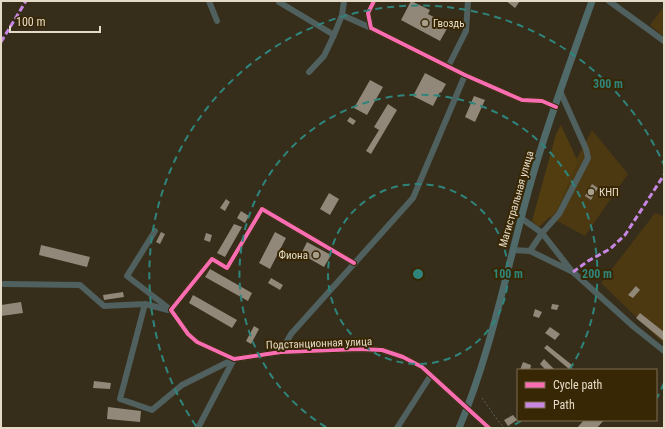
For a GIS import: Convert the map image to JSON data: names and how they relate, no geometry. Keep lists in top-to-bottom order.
{
  "streets": {
    "main road": ["Магистральная улица"],
    "street": ["Подстанционная улица"]
  },
  "crossings": [
    ["Магистральная улица", "Подстанционная улица"]
  ],
  "places": ["Гвоздь", "КНП", "Фиона"],
  "legend": ["Cycle path", "Path"],
  "scale_bar": "100 m",
  "rings": ["300 m", "100 m", "200 m"]
}
